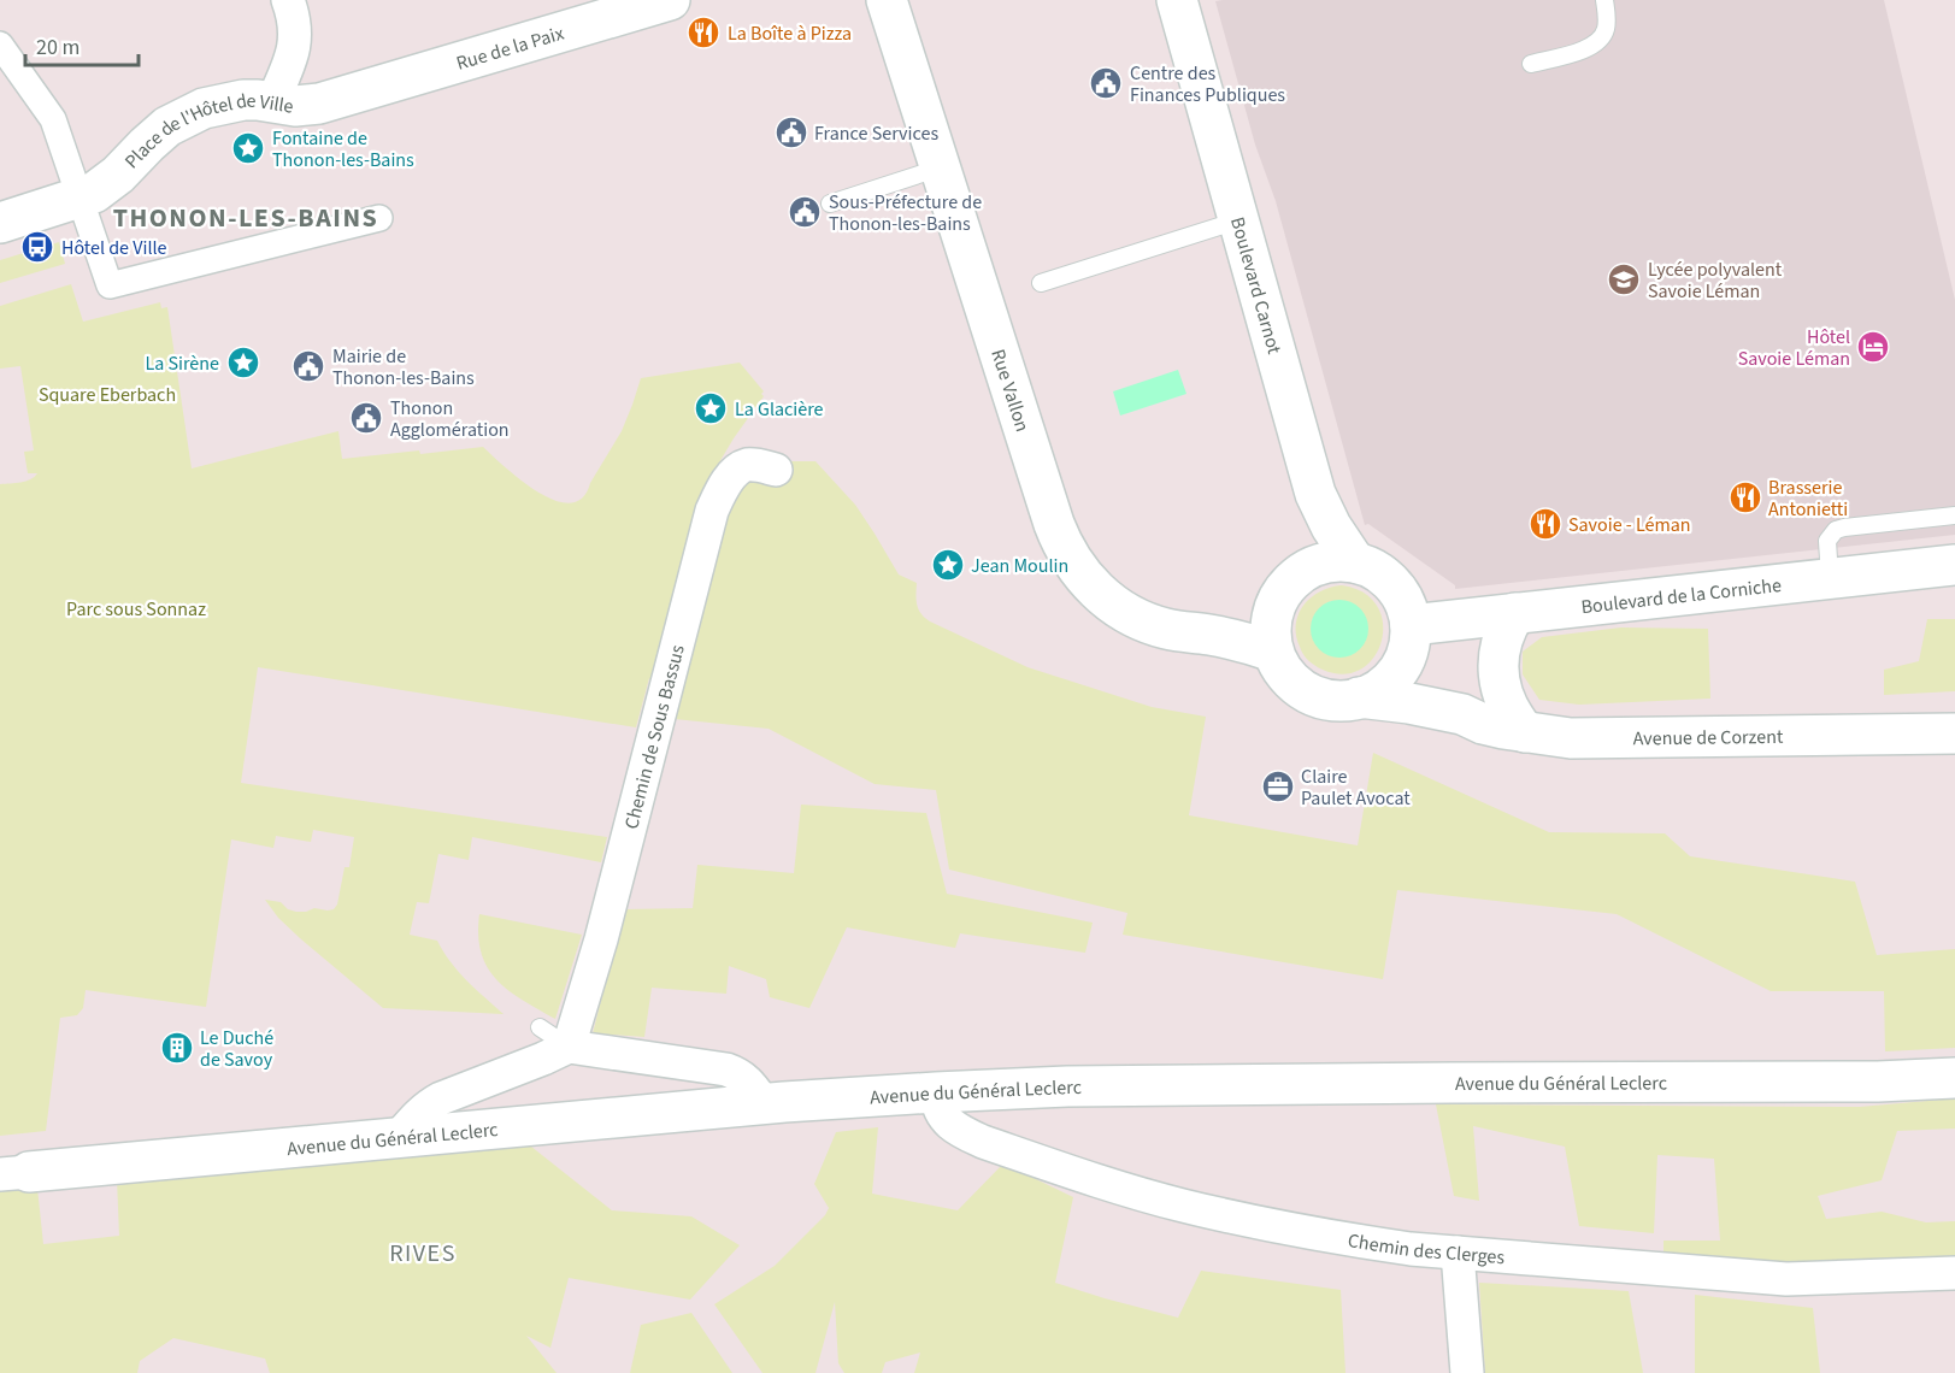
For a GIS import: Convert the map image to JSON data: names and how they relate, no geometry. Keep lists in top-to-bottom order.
{
  "streets": {
    "street": [
      "Rue de la Paix",
      "Place de l'Hôtel de Ville",
      "Boulevard Carnot",
      "Rue Vallon",
      "Boulevard de la Corniche",
      "Chemin de Sous Bassus",
      "Avenue de Corzent",
      "Avenue du Général Leclerc",
      "Chemin des Clerges"
    ]
  },
  "crossings": [
    ["Rue de la Paix", "Place de l'Hôtel de Ville"],
    ["Boulevard Carnot", "Rue Vallon"],
    ["Boulevard Carnot", "Boulevard de la Corniche"],
    ["Boulevard Carnot", "Avenue de Corzent"],
    ["Rue Vallon", "Boulevard de la Corniche"],
    ["Rue Vallon", "Avenue de Corzent"],
    ["Boulevard de la Corniche", "Avenue de Corzent"],
    ["Avenue du Général Leclerc", "Chemin des Clerges"]
  ],
  "districts": ["THONON-LES-BAINS", "RIVES"],
  "parks": ["Square Eberbach", "Parc sous Sonnaz"],
  "places": {
    "restaurant": ["La Boîte à Pizza", "Brasserie Antonietti", "Savoie - Léman"],
    "public building": [
      "Centre des Finances Publiques",
      "France Services",
      "Sous-Préfecture de Thonon-les-Bains",
      "Mairie de Thonon-les-Bains",
      "Thonon Agglomération"
    ],
    "place": [
      "Fontaine de Thonon-les-Bains",
      "La Sirène",
      "La Glacière",
      "Jean Moulin"
    ],
    "bus stop": ["Hôtel de Ville"],
    "school or university": ["Lycée polyvalent Savoie Léman"],
    "hotel": ["Hôtel Savoie Léman"],
    "office": ["Claire Paulet Avocat"],
    "building": ["Le Duché de Savoy"]
  },
  "scale_bar": "20 m"
}
